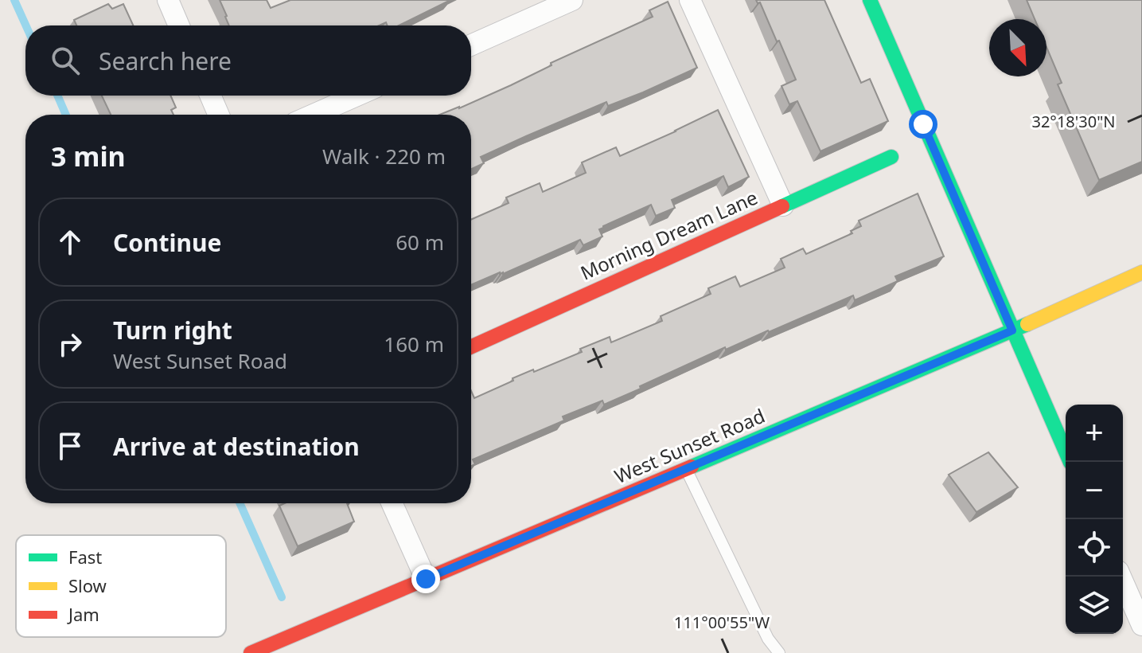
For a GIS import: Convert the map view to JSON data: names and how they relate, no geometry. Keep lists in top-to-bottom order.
{
  "streets": {
    "street": ["Morning Dream Lane", "West Sunset Road"]
  },
  "legend": ["Fast", "Slow", "Jam"],
  "north": "bottom right",
  "page": {
    "search": "Search here",
    "heading": ["3 min", "Walk · 220 m"],
    "list": [
      ["Continue", "60 m"],
      ["Turn right", "West Sunset Road", "160 m"],
      "Arrive at destination"
    ],
    "map_buttons": ["+", "−"]
  },
  "coordinates": ["32°18'30\"N", "111°00'55\"W"]
}
